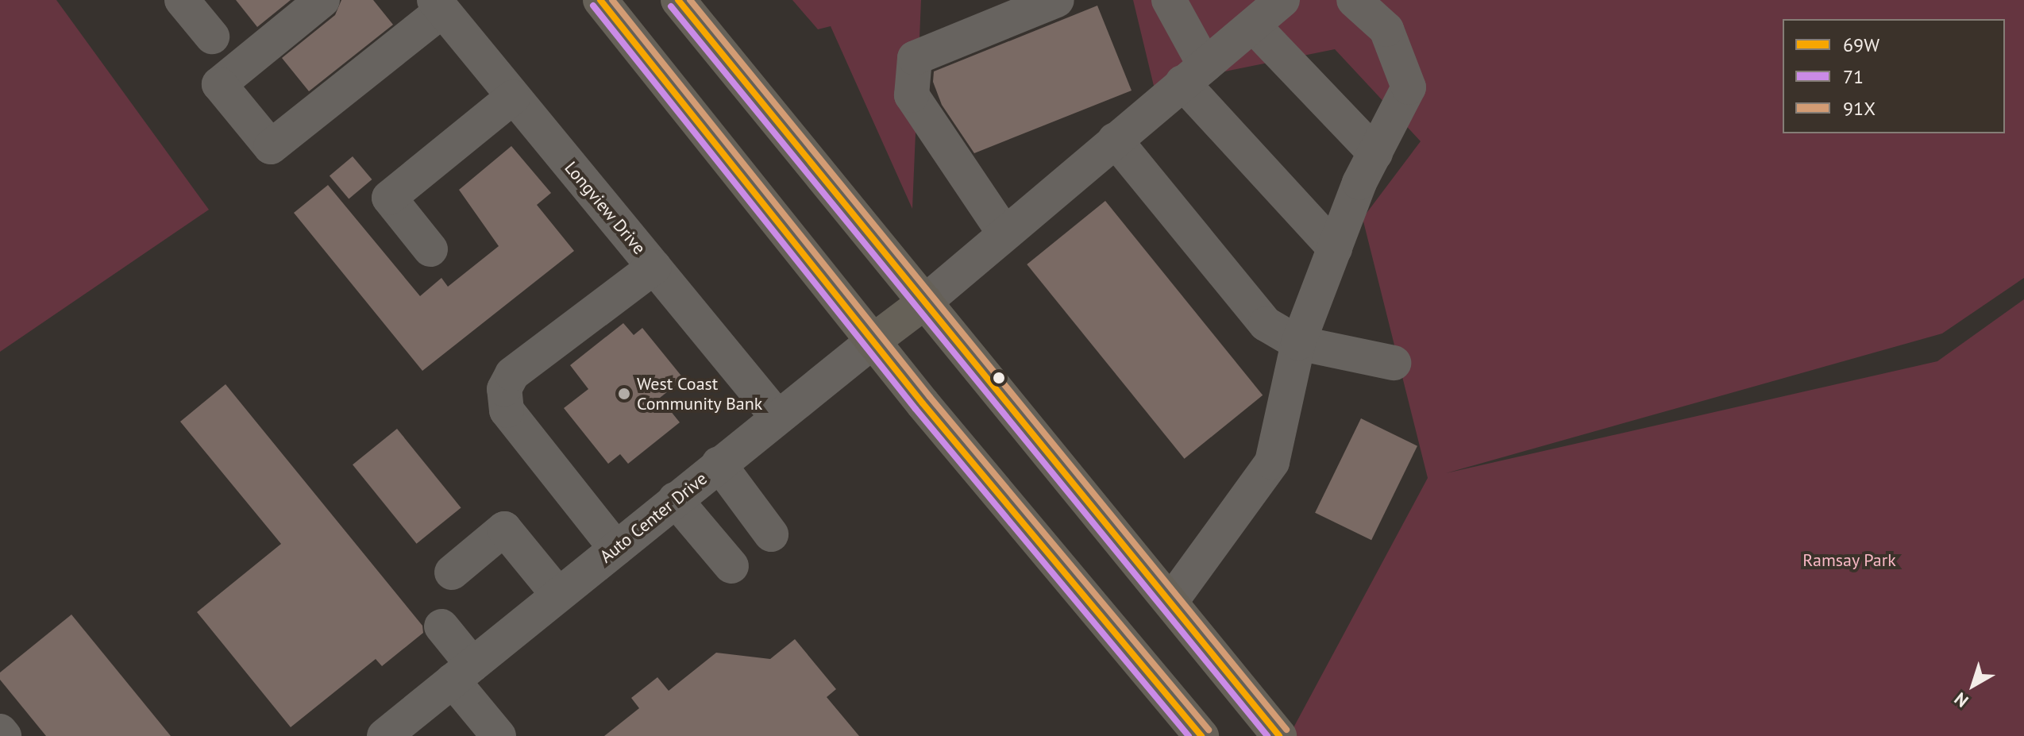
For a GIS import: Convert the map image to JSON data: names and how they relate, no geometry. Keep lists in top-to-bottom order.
{
  "streets": {
    "main road": ["Auto Center Drive"],
    "street": ["Longview Drive"]
  },
  "crossings": [
    ["Longview Drive", "Auto Center Drive"]
  ],
  "parks": ["Ramsay Park"],
  "places": ["West Coast Community Bank"],
  "lines": ["transit line 69W", "transit line 91X", "transit line 71"],
  "legend": ["69W", "71", "91X"],
  "north": "bottom left"
}
